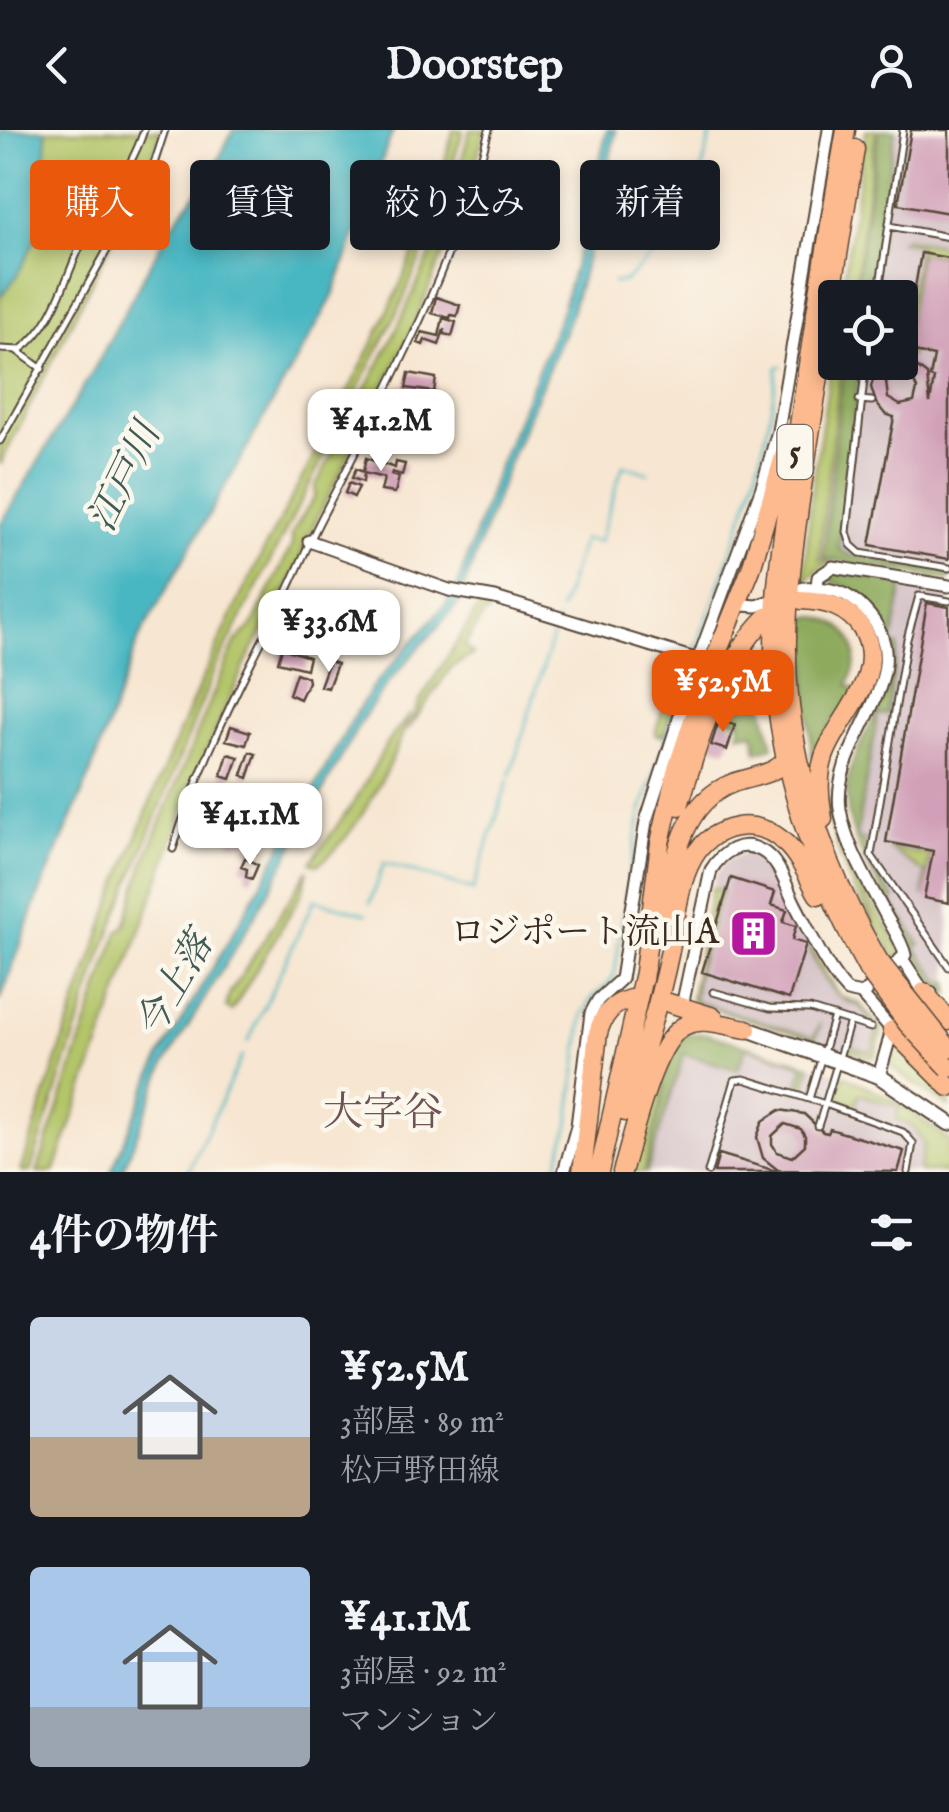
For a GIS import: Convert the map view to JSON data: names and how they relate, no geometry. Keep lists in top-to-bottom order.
{
  "streets": {
    "main road": ["5"]
  },
  "districts": ["大字谷"],
  "water": ["江戸川", "今上落"],
  "places": {
    "building": ["ロジポート流山A"]
  },
  "page": {
    "header": "Doorstep",
    "chip": [
      "購入",
      "賃貸",
      "絞り込み",
      "新着"
    ],
    "price": [
      "¥41.2M",
      "¥33.6M",
      "¥52.5M",
      "¥41.1M"
    ],
    "heading": "4件の物件",
    "list": [
      {
        "name": "¥52.5M",
        "note": "3部屋 · 89 m² · 松戸野田線"
      },
      {
        "name": "¥41.1M",
        "note": "3部屋 · 92 m² · マンション"
      }
    ]
  }
}
